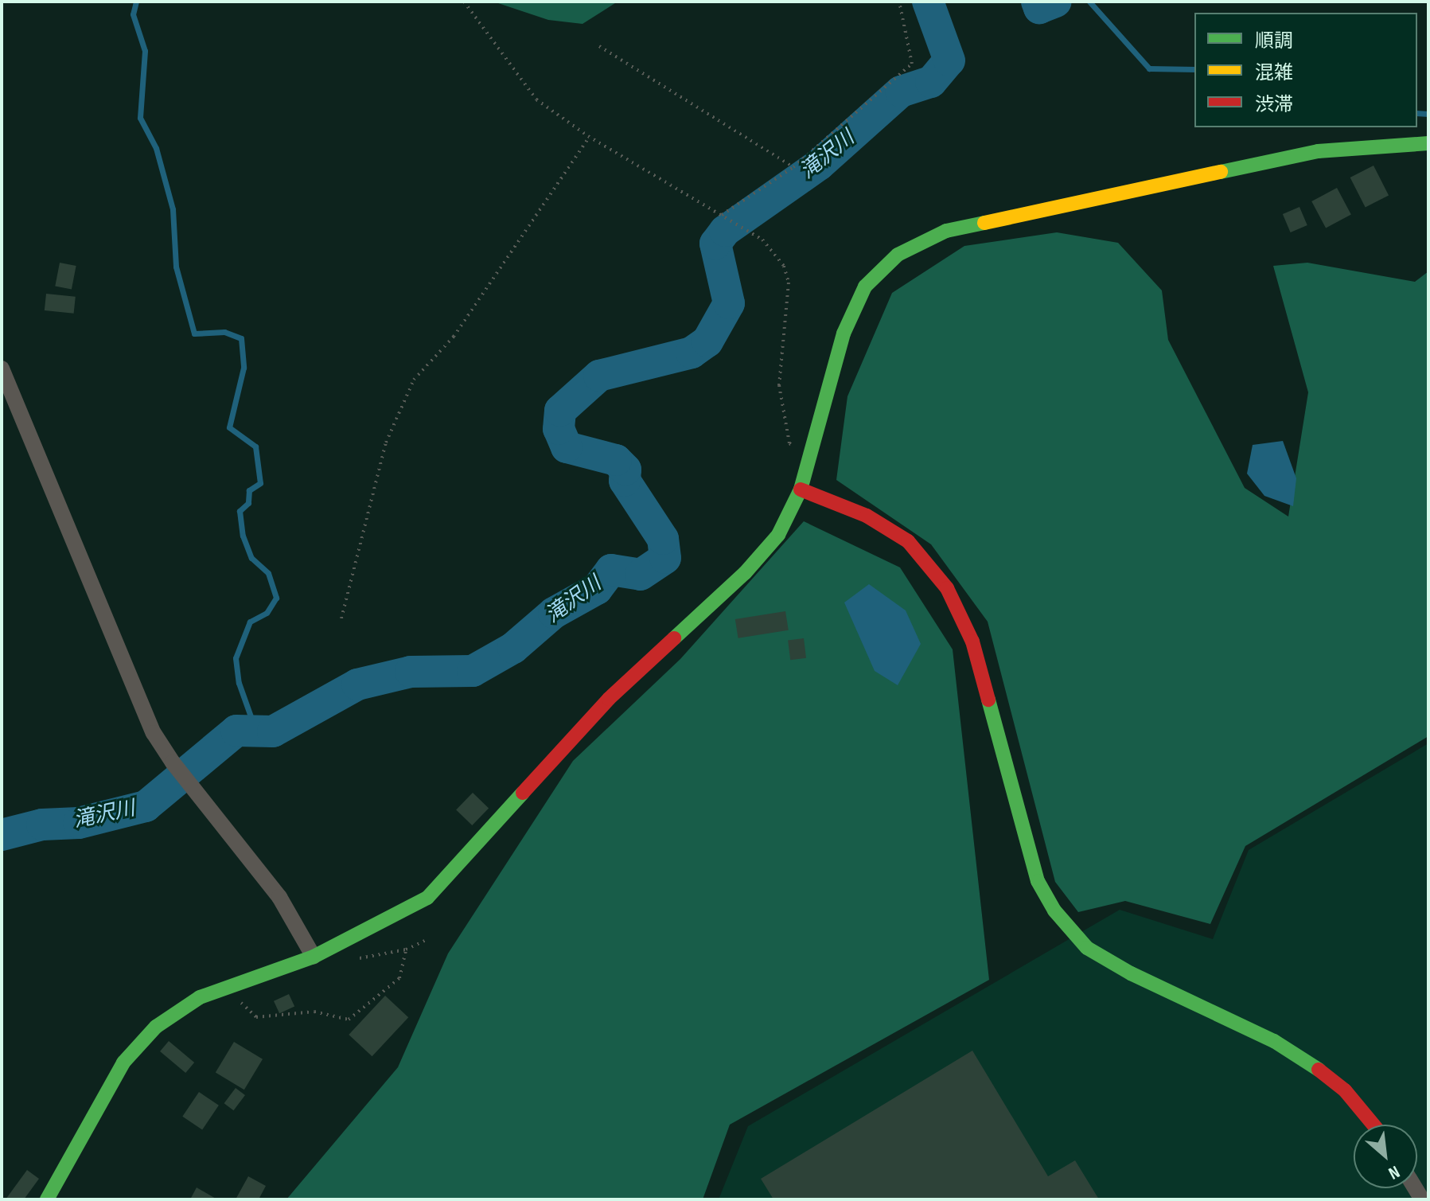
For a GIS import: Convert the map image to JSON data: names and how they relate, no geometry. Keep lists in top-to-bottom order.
{
  "water": ["滝沢川"],
  "legend": ["順調", "混雑", "渋滞"],
  "north": "bottom right"
}
